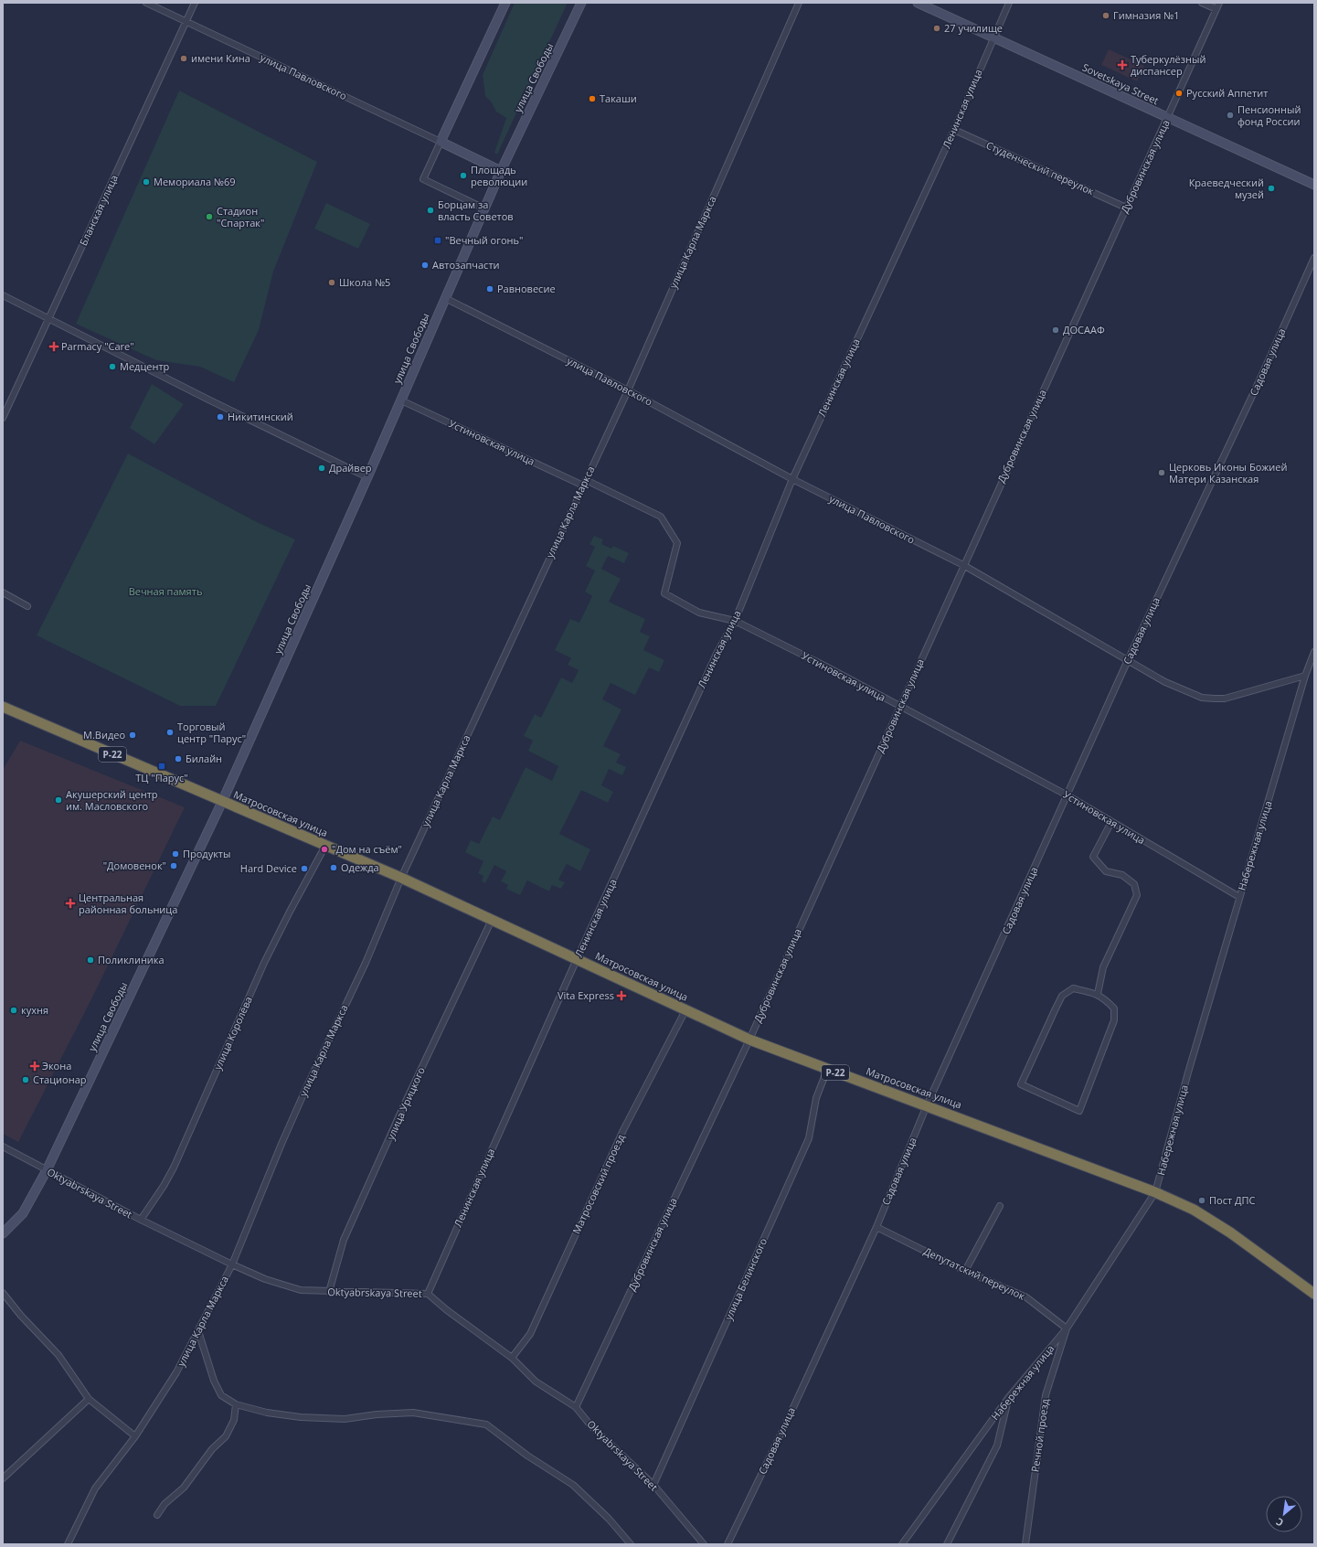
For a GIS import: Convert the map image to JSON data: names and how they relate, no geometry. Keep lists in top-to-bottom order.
{
  "streets": {
    "highway": ["Р-22", "Матросовская улица"],
    "main road": ["улица Свободы", "Sovetskaya Street"],
    "street": [
      "улица Павловского",
      "Ленинская улица",
      "Дубровинская улица",
      "Студенческий переулок",
      "Бланская улица",
      "улица Карла Маркса",
      "Садовая улица",
      "Устиновская улица",
      "Набережная улица",
      "улица Королёва",
      "улица Урицкого",
      "Матросовский проезд",
      "Oktyabrskaya Street",
      "Депутатский переулок",
      "улица Белинского",
      "Речной проезд"
    ]
  },
  "crossings": [
    ["улица Павловского", "улица Свободы"],
    ["улица Павловского", "Ленинская улица"],
    ["улица Павловского", "Дубровинская улица"],
    ["улица Павловского", "Бланская улица"],
    ["улица Павловского", "улица Карла Маркса"],
    ["улица Павловского", "Садовая улица"],
    ["улица Павловского", "Набережная улица"],
    ["улица Свободы", "Устиновская улица"],
    ["улица Свободы", "Матросовская улица"],
    ["улица Свободы", "Oktyabrskaya Street"],
    ["Sovetskaya Street", "Ленинская улица"],
    ["Sovetskaya Street", "Дубровинская улица"],
    ["Ленинская улица", "Студенческий переулок"],
    ["Ленинская улица", "Устиновская улица"],
    ["Ленинская улица", "Матросовская улица"],
    ["Ленинская улица", "Oktyabrskaya Street"],
    ["Дубровинская улица", "Студенческий переулок"],
    ["Дубровинская улица", "Устиновская улица"],
    ["Дубровинская улица", "Матросовская улица"],
    ["Дубровинская улица", "Oktyabrskaya Street"],
    ["улица Карла Маркса", "Устиновская улица"],
    ["улица Карла Маркса", "Матросовская улица"],
    ["улица Карла Маркса", "Oktyabrskaya Street"],
    ["Садовая улица", "Устиновская улица"],
    ["Садовая улица", "Матросовская улица"],
    ["Садовая улица", "Депутатский переулок"],
    ["Устиновская улица", "Набережная улица"],
    ["Матросовская улица", "Набережная улица"],
    ["Матросовская улица", "улица Королёва"],
    ["Матросовская улица", "улица Урицкого"],
    ["Матросовская улица", "Матросовский проезд"],
    ["Матросовская улица", "улица Белинского"],
    ["Набережная улица", "Депутатский переулок"],
    ["Набережная улица", "Речной проезд"],
    ["улица Королёва", "Oktyabrskaya Street"],
    ["улица Урицкого", "Oktyabrskaya Street"],
    ["Матросовский проезд", "Oktyabrskaya Street"],
    ["Oktyabrskaya Street", "улица Белинского"],
    ["Депутатский переулок", "Речной проезд"]
  ],
  "parks": ["Вечная память"],
  "places": {
    "other": [
      "Гимназия №1",
      "27 училище",
      "имени Кина",
      "Русский Аппетит",
      "Такаши",
      "Пенсионный фонд России",
      "Площадь революции",
      "Мемориала №69",
      "Краеведческий музей",
      "Борцам за власть Советов",
      "Стадион \"Спартак\"",
      "Автозапчасти",
      "Школа №5",
      "Равновесие",
      "ДОСААФ",
      "Медцентр",
      "Никитинский",
      "Драйвер",
      "Церковь Иконы Божией Матери Казанская",
      "Торговый центр \"Парус\"",
      "М.Видео",
      "Билайн",
      "Акушерский центр им. Масловского",
      "\"Дом на съём\"",
      "Продукты",
      "\"Домовенок\"",
      "Одежда",
      "Hard Device",
      "Поликлиника",
      "кухня",
      "Стационар",
      "Пост ДПС"
    ],
    "health": [
      "Туберкулёзный диспансер",
      "Parmacy \"Care\"",
      "Центральная районная больница",
      "Vita Express",
      "Экона"
    ],
    "transit": ["\"Вечный огонь\"", "ТЦ \"Парус\""]
  },
  "north": "bottom left"
}
